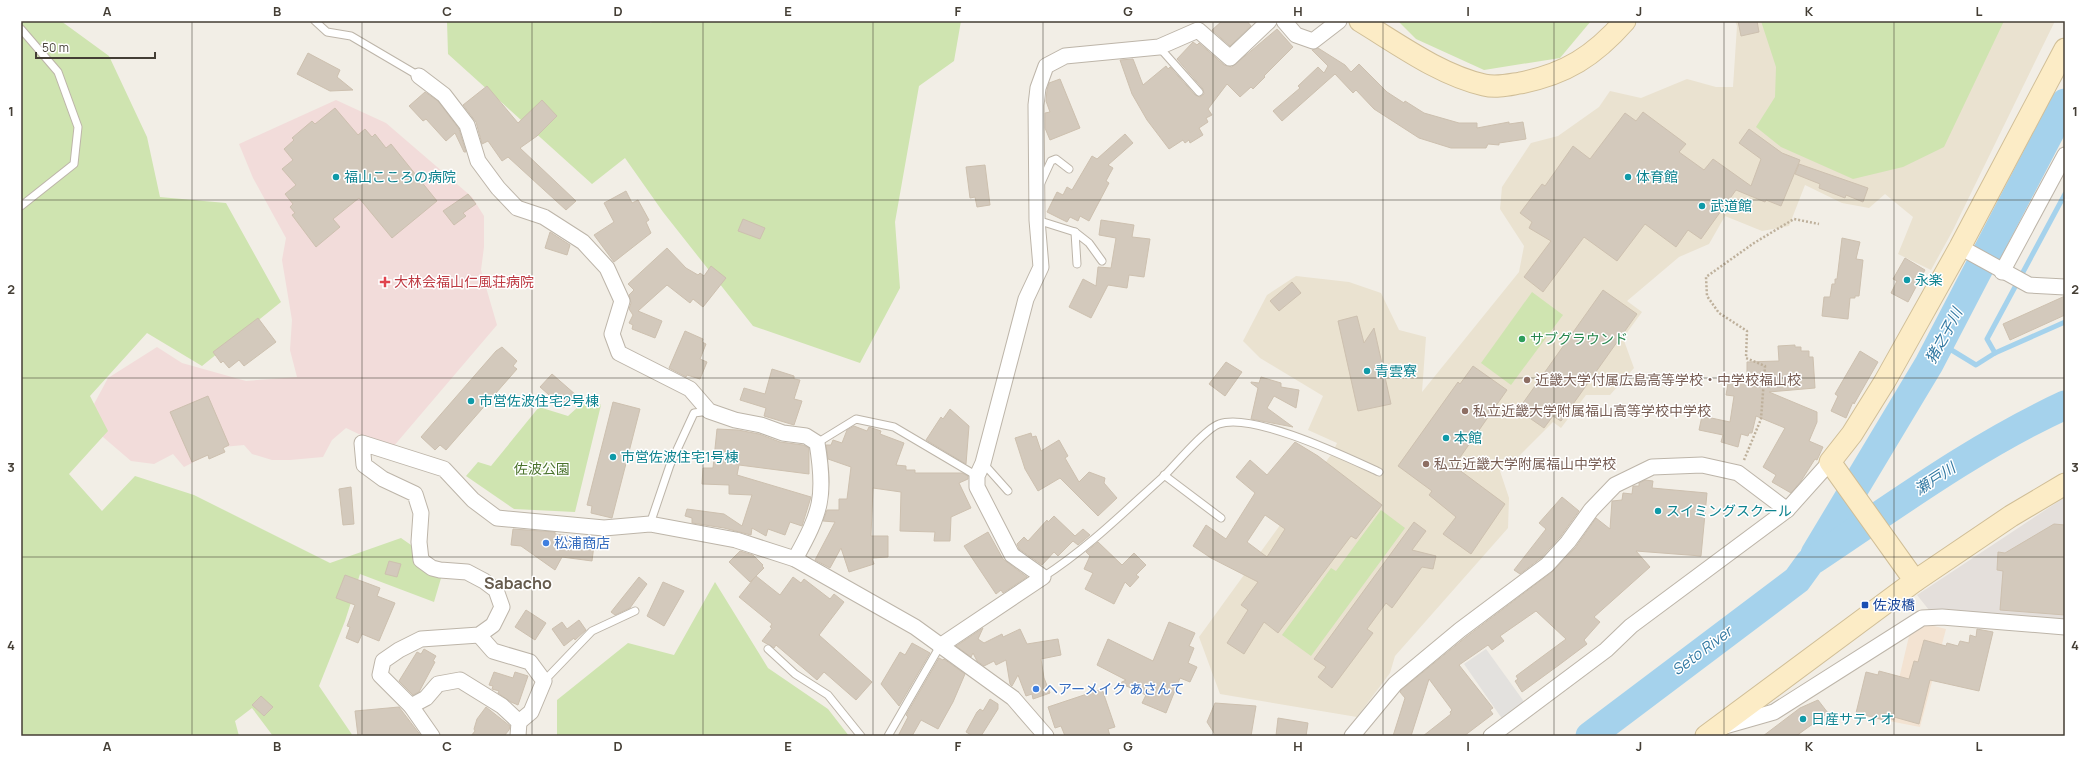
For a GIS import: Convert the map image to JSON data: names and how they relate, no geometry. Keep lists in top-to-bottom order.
{
  "districts": ["Sabacho"],
  "water": ["猪之子川", "瀬戸川", "Seto River"],
  "parks": ["佐波公園"],
  "places": {
    "other": [
      "福山こころの病院",
      "体育館",
      "武道館",
      "永楽",
      "サブグラウンド",
      "青雲寮",
      "近畿大学付属広島高等学校・中学校福山校",
      "市営佐波住宅2号棟",
      "私立近畿大学附属福山高等学校中学校",
      "本館",
      "市営佐波住宅1号棟",
      "私立近畿大学附属福山中学校",
      "スイミングスクール",
      "松浦商店",
      "ヘアーメイク あさんて",
      "日産サティオ"
    ],
    "health": ["大林会福山仁風荘病院"],
    "transit": ["佐波橋"]
  },
  "scale_bar": "50 m",
  "grid": {
    "columns": [
      "A",
      "B",
      "C",
      "D",
      "E",
      "F",
      "G",
      "H",
      "I",
      "J",
      "K",
      "L"
    ],
    "rows": [
      "1",
      "2",
      "3",
      "4"
    ]
  }
}
